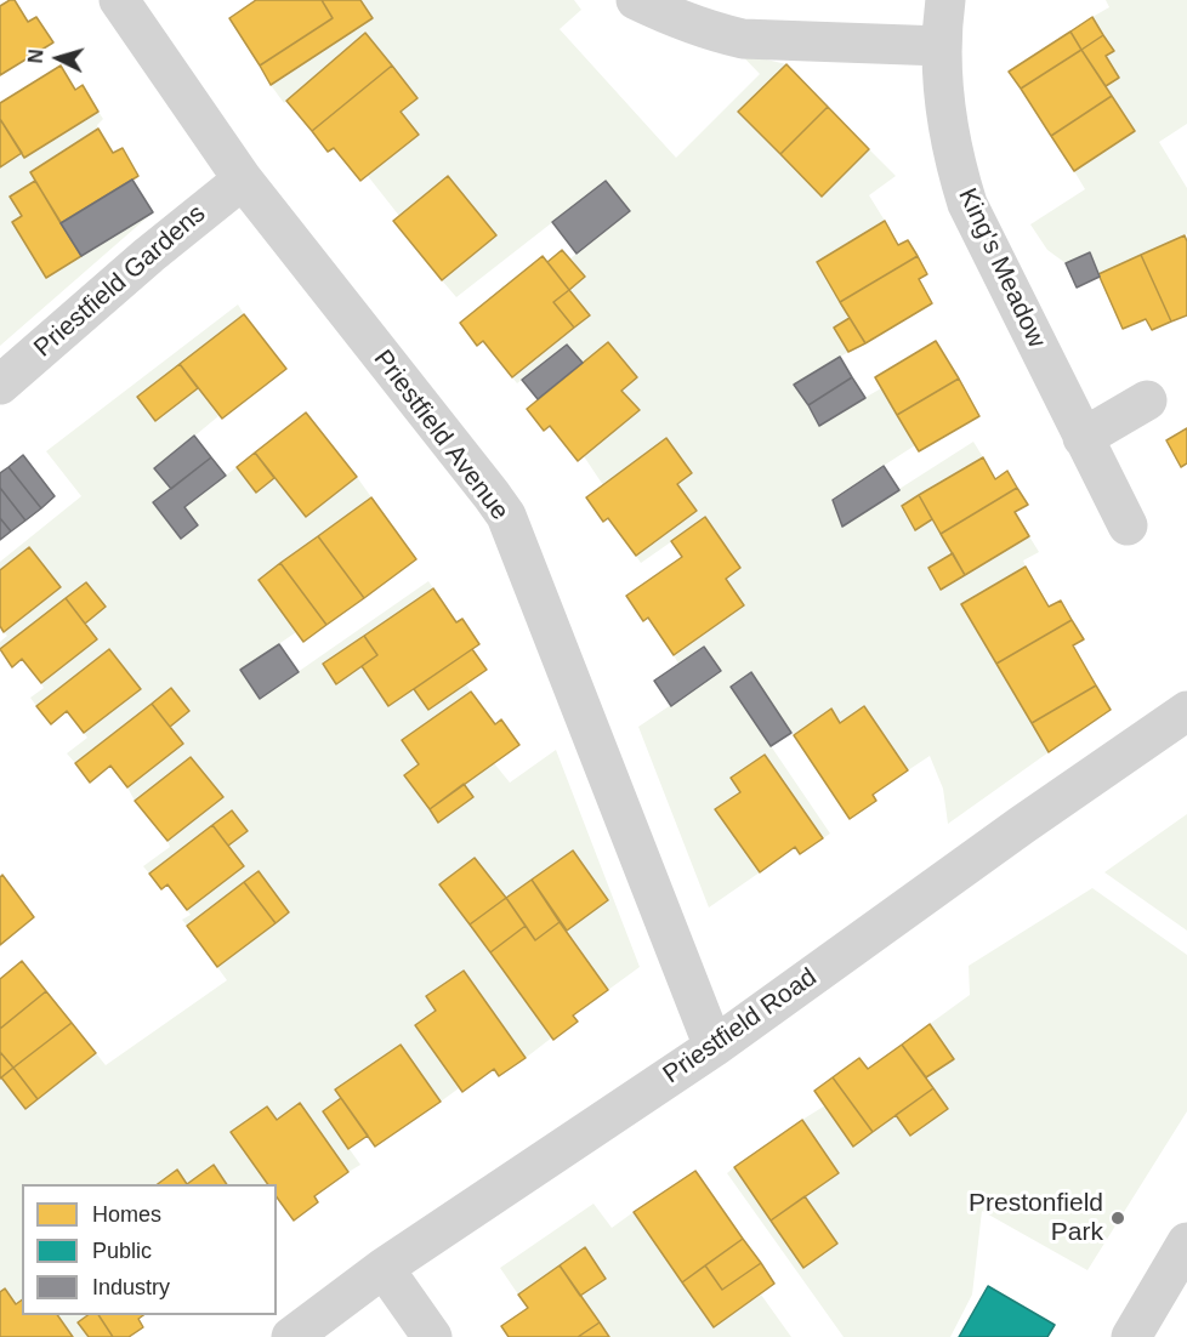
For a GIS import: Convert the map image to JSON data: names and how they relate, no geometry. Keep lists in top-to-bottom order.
{
  "streets": {
    "street": [
      "King's Meadow",
      "Priestfield Gardens",
      "Priestfield Avenue",
      "Priestfield Road"
    ]
  },
  "crossings": [
    ["Priestfield Gardens", "Priestfield Avenue"],
    ["Priestfield Avenue", "Priestfield Road"]
  ],
  "places": ["Prestonfield Park"],
  "legend": ["Homes", "Public", "Industry"],
  "north": "left"
}
